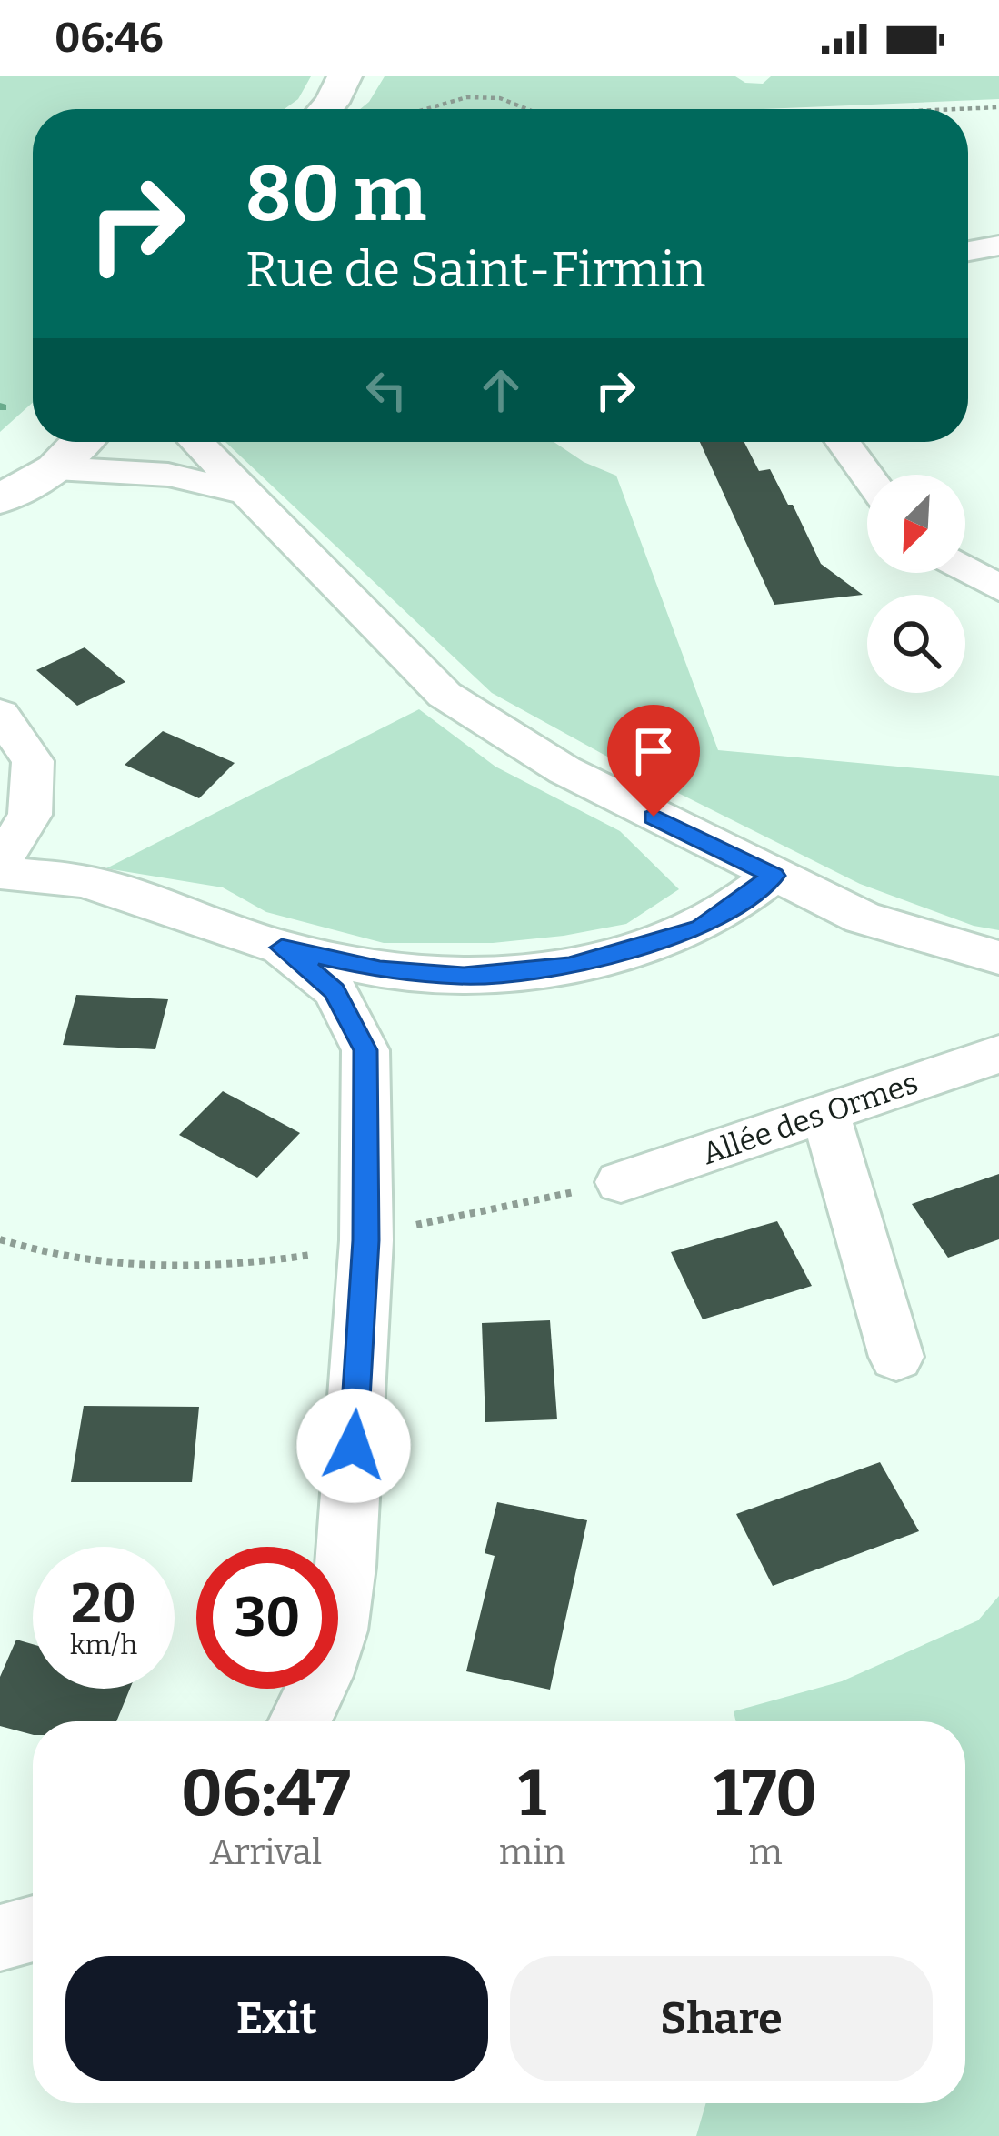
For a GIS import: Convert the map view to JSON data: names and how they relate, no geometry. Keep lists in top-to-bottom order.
{
  "streets": {
    "street": ["Allée des Ormes"]
  },
  "north": "bottom left",
  "page": {
    "status": "06:46",
    "turn": ["80 m", "Rue de Saint-Firmin"],
    "speed": "20 km/h",
    "limit": "30",
    "eta": [
      "06:47",
      "Arrival",
      "1",
      "min",
      "170",
      "m"
    ],
    "buttons": ["Exit", "Share"]
  }
}
